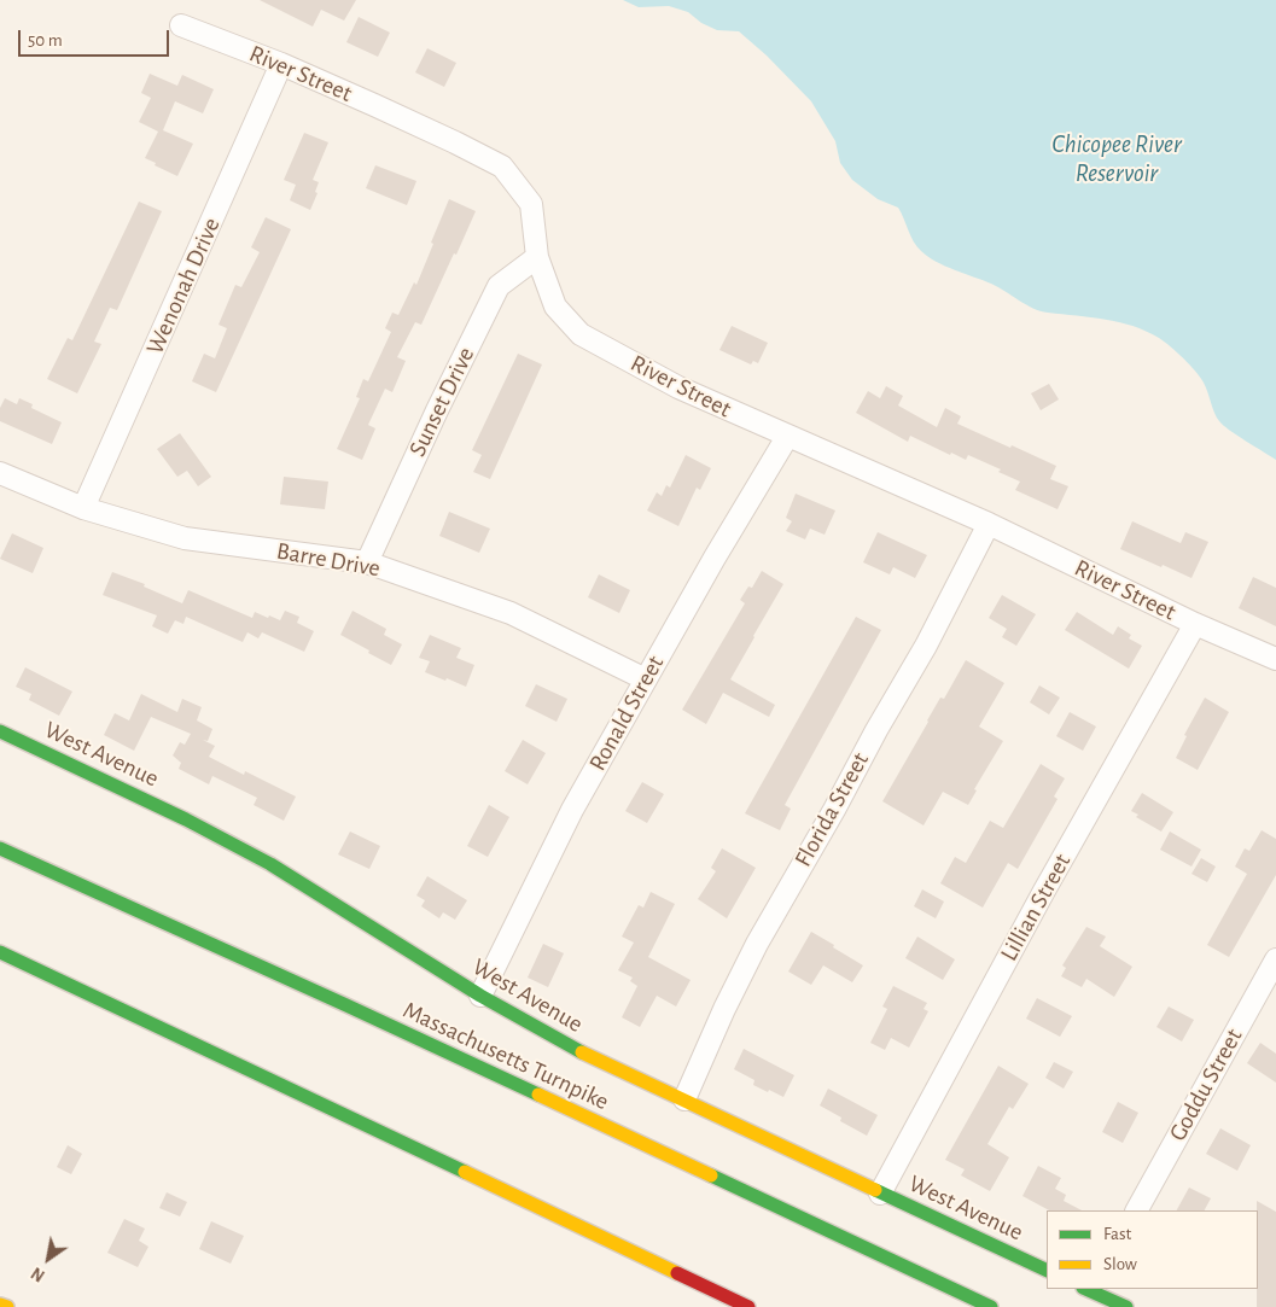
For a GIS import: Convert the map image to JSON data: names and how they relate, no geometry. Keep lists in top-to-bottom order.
{
  "streets": {
    "main road": ["West Avenue", "Massachusetts Turnpike"],
    "street": [
      "River Street",
      "Wenonah Drive",
      "Sunset Drive",
      "Barre Drive",
      "Ronald Street",
      "Florida Street",
      "Lillian Street",
      "Goddu Street"
    ]
  },
  "crossings": [
    ["River Street", "Wenonah Drive"],
    ["River Street", "Sunset Drive"],
    ["River Street", "Ronald Street"],
    ["River Street", "Florida Street"],
    ["River Street", "Lillian Street"],
    ["Wenonah Drive", "Barre Drive"],
    ["Sunset Drive", "Barre Drive"],
    ["Barre Drive", "Ronald Street"],
    ["Ronald Street", "West Avenue"],
    ["West Avenue", "Florida Street"],
    ["West Avenue", "Lillian Street"]
  ],
  "water": ["Chicopee River Reservoir"],
  "legend": ["Fast", "Slow"],
  "scale_bar": "50 m",
  "north": "bottom left"
}
